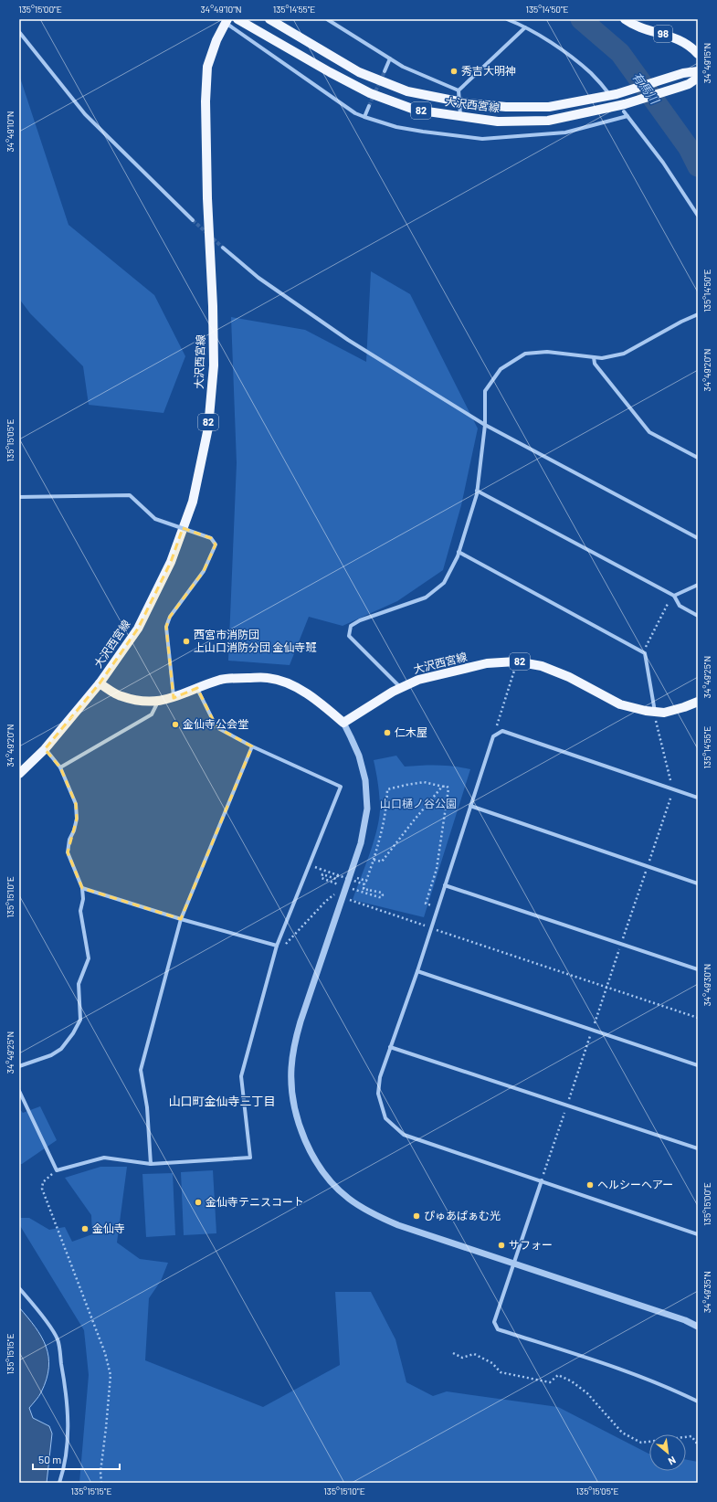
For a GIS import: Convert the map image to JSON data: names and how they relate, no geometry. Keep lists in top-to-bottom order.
{
  "streets": {
    "main road": ["98", "大沢西宮線", "82"]
  },
  "districts": ["山口町金仙寺三丁目"],
  "water": ["有馬川"],
  "parks": ["山口樋ノ谷公園"],
  "places": [
    "秀吉大明神",
    "西宮市消防団 上山口消防分団 金仙寺班",
    "金仙寺公会堂",
    "仁木屋",
    "ヘルシーヘアー",
    "金仙寺テニスコート",
    "ぴゅあぱぁむ光",
    "金仙寺",
    "サフォー"
  ],
  "scale_bar": "50 m",
  "north": "bottom right",
  "coordinates": [
    "135°15'00\"E",
    "34°49'10\"N",
    "135°14'55\"E",
    "135°14'50\"E",
    "34°49'15\"N",
    "34°49'20\"N",
    "135°15'05\"E",
    "34°49'25\"N",
    "135°15'10\"E",
    "34°49'30\"N",
    "34°49'35\"N",
    "135°15'15\"E"
  ]
}
